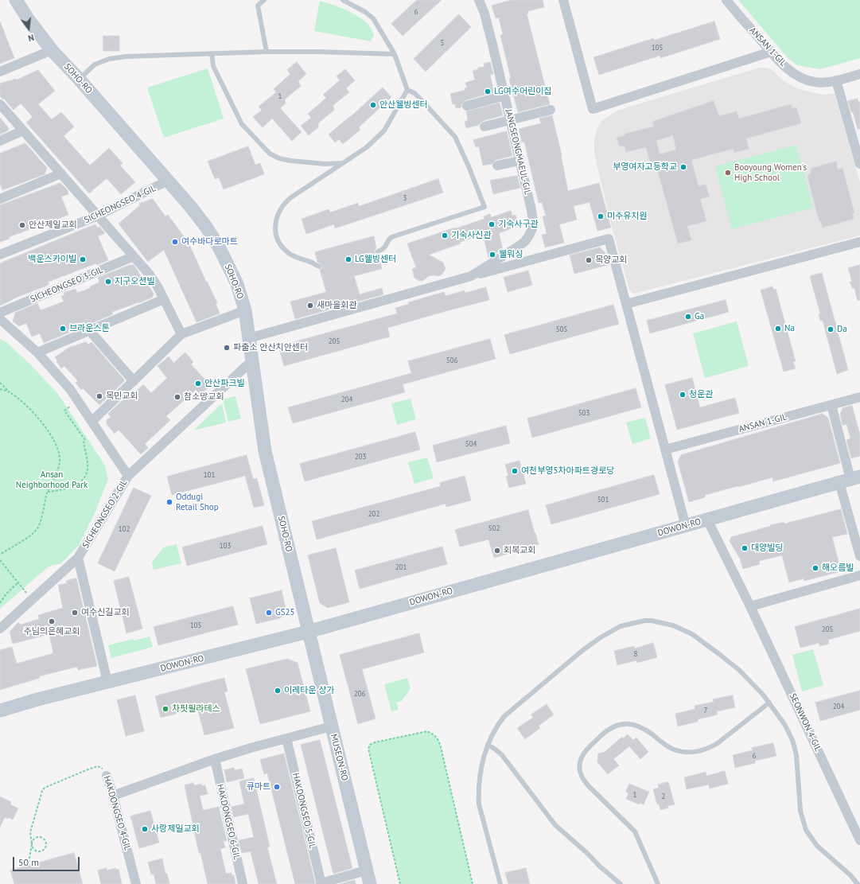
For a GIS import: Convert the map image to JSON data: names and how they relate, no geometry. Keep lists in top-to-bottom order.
{
  "streets": {
    "street": [
      "ANSAN 1-GIL",
      "SOHO-RO",
      "JANGSEONGMAEUL-GIL",
      "SICHEONGSEO 4-GIL",
      "SICHEONGSEO 3-GIL",
      "SICHEONGSEO 2-GIL",
      "DOWON-RO",
      "SEONWON 4-GIL",
      "MUSEON-RO",
      "HAKDONGSEO 5-GIL",
      "HAKDONGSEO 4-GIL",
      "HAKDONGSEO 6-GIL"
    ]
  },
  "crossings": [
    ["SOHO-RO", "JANGSEONGMAEUL-GIL"],
    ["SOHO-RO", "SICHEONGSEO 4-GIL"],
    ["SOHO-RO", "SICHEONGSEO 2-GIL"],
    ["SOHO-RO", "DOWON-RO"],
    ["SOHO-RO", "MUSEON-RO"],
    ["DOWON-RO", "SEONWON 4-GIL"],
    ["DOWON-RO", "MUSEON-RO"]
  ],
  "parks": ["Ansan Neighborhood Park"],
  "places": [
    "LG여수어린이집",
    "안산웰빙센터",
    "부영여자고등학교",
    "Booyoung Women's High School",
    "미주유치원",
    "기숙사구관",
    "안산제일교회",
    "기숙사신관",
    "여수바다로마트",
    "웰워싱",
    "백운스카이빌",
    "LG웰빙센터",
    "목양교회",
    "지구오션빌",
    "새마을회관",
    "Ga",
    "브라운스톤",
    "Na",
    "Da",
    "파출소 안산치안센터",
    "안산파크빌",
    "청운관",
    "목민교회",
    "참소망교회",
    "여천부영5차아파트경로당",
    "Oddugi Retail Shop",
    "대양빌딩",
    "회복교회",
    "해오름빌",
    "여수신길교회",
    "GS25",
    "주님의은혜교회",
    "이레타운 상가",
    "차핏필라테스",
    "큐마트",
    "사랑제일교회"
  ],
  "house_numbers": [
    "6",
    "5",
    "105",
    "1",
    "3",
    "505",
    "205",
    "506",
    "204",
    "503",
    "504",
    "203",
    "101",
    "501",
    "202",
    "502",
    "102",
    "103",
    "201",
    "105",
    "205",
    "8",
    "206",
    "204",
    "7",
    "6",
    "1",
    "2"
  ],
  "scale_bar": "50 m",
  "north": "bottom"
}
